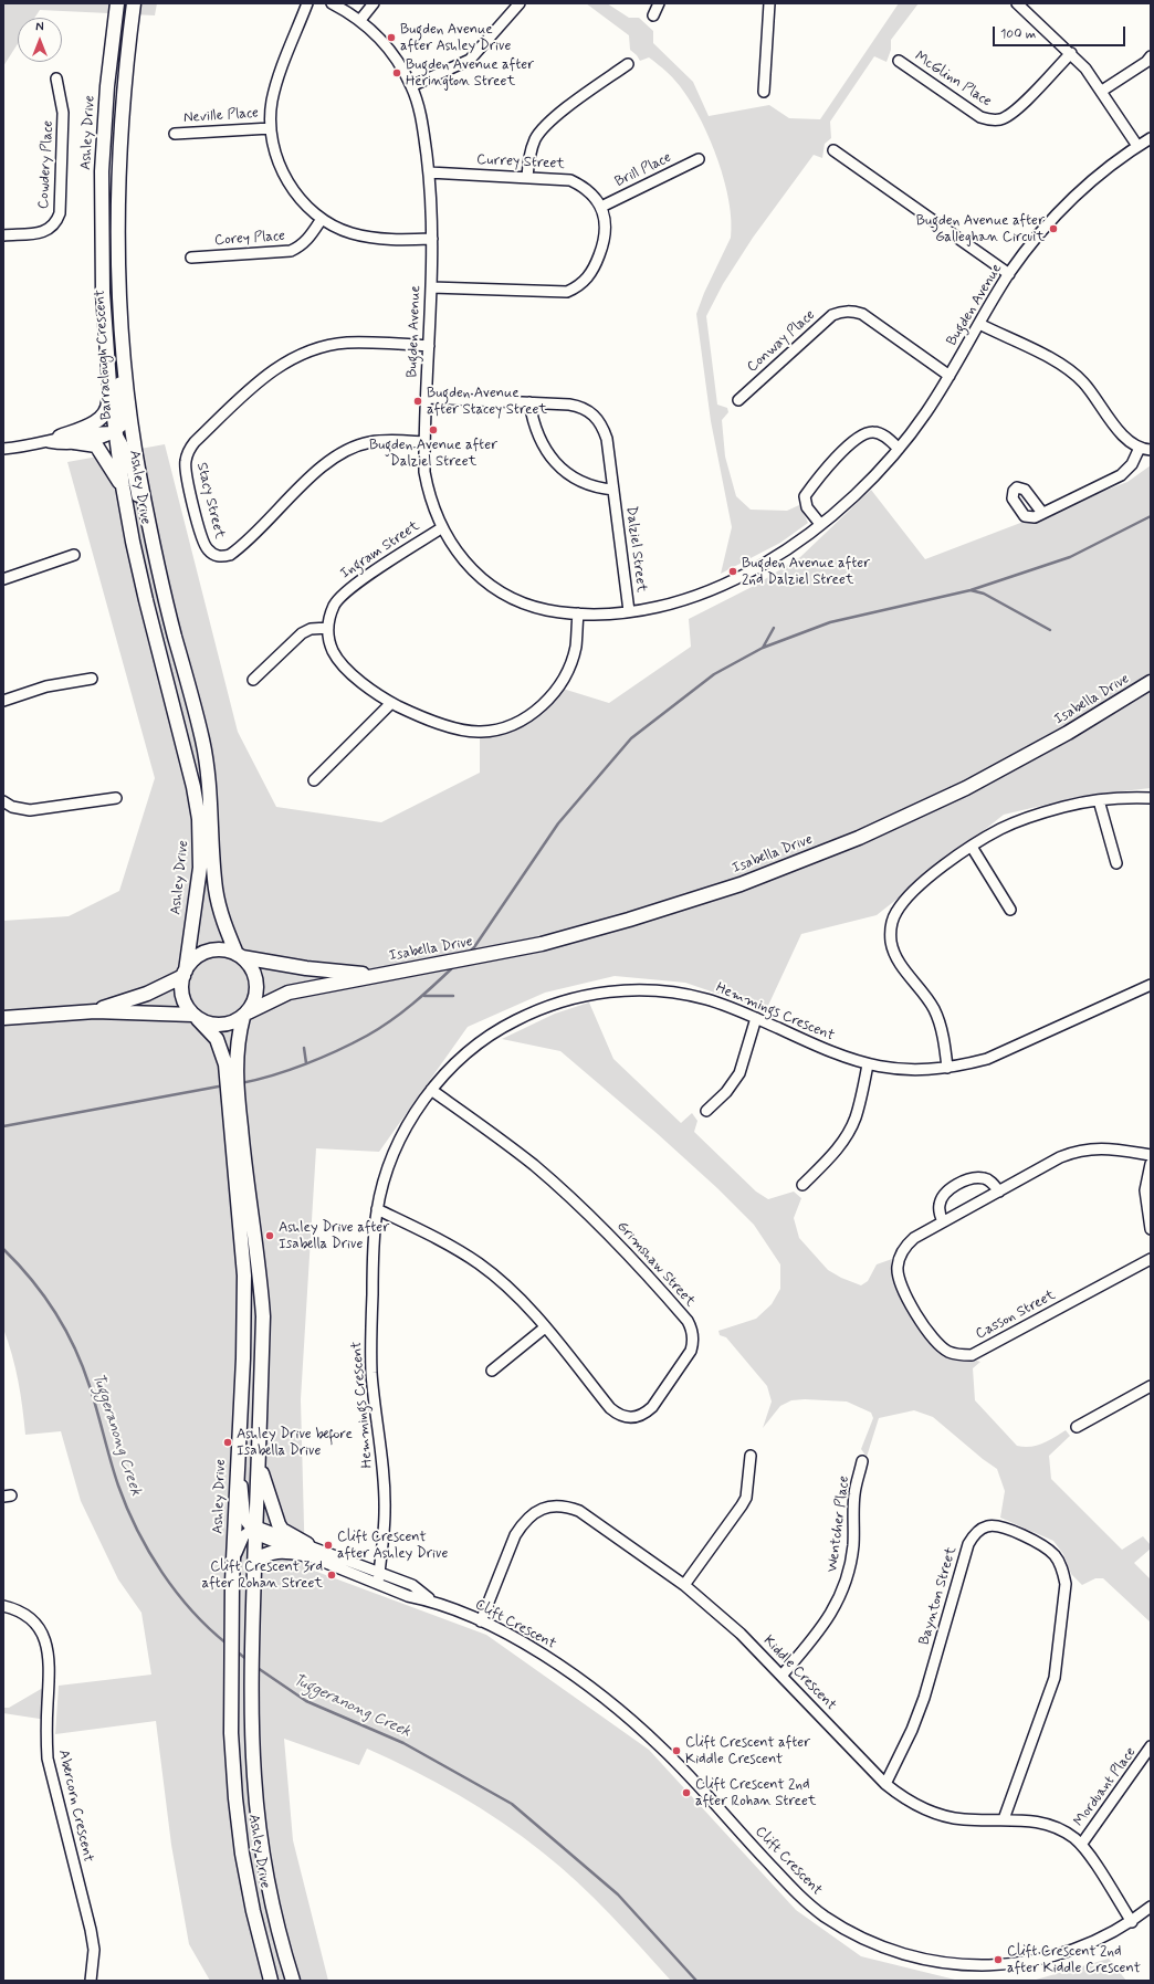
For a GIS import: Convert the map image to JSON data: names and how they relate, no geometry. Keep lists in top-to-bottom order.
{
  "streets": {
    "main road": ["Ashley Drive", "Isabella Drive"],
    "street": [
      "McGlinn Place",
      "Neville Place",
      "Currey Street",
      "Cowdery Place",
      "Brill Place",
      "Corey Place",
      "Bugden Avenue",
      "Conway Place",
      "Barraclough Crescent",
      "Stacy Street",
      "Dalziel Street",
      "Ingram Street",
      "Hemmings Crescent",
      "Grimshaw Street",
      "Casson Street",
      "Wentcher Place",
      "Baynton Street",
      "Clift Crescent",
      "Kiddle Crescent",
      "Morduant Place",
      "Abercorn Crescent"
    ]
  },
  "crossings": [
    ["Ashley Drive", "Barraclough Crescent"],
    ["Ashley Drive", "Isabella Drive"],
    ["Ashley Drive", "Clift Crescent"],
    ["Currey Street", "Brill Place"],
    ["Currey Street", "Bugden Avenue"],
    ["Bugden Avenue", "Stacy Street"],
    ["Bugden Avenue", "Dalziel Street"],
    ["Bugden Avenue", "Ingram Street"],
    ["Hemmings Crescent", "Grimshaw Street"],
    ["Hemmings Crescent", "Clift Crescent"],
    ["Wentcher Place", "Kiddle Crescent"],
    ["Baynton Street", "Kiddle Crescent"],
    ["Clift Crescent", "Kiddle Crescent"],
    ["Kiddle Crescent", "Morduant Place"]
  ],
  "water": ["Tuggeranong Creek"],
  "places": [
    "Bugden Avenue after Ashley Drive",
    "Bugden Avenue after Herington Street",
    "Bugden Avenue after Galleghan Circuit",
    "Bugden Avenue after Stacey Street",
    "Bugden Avenue after Dalziel Street",
    "Bugden Avenue after 2nd Dalziel Street",
    "Ashley Drive after Isabella Drive",
    "Ashley Drive before Isabella Drive",
    "Clift Crescent after Ashley Drive",
    "Clift Crescent 3rd after Rohan Street",
    "Clift Crescent after Kiddle Crescent",
    "Clift Crescent 2nd after Rohan Street",
    "Clift Crescent 2nd after Kiddle Crescent"
  ],
  "scale_bar": "100 m",
  "north": "top"
}
